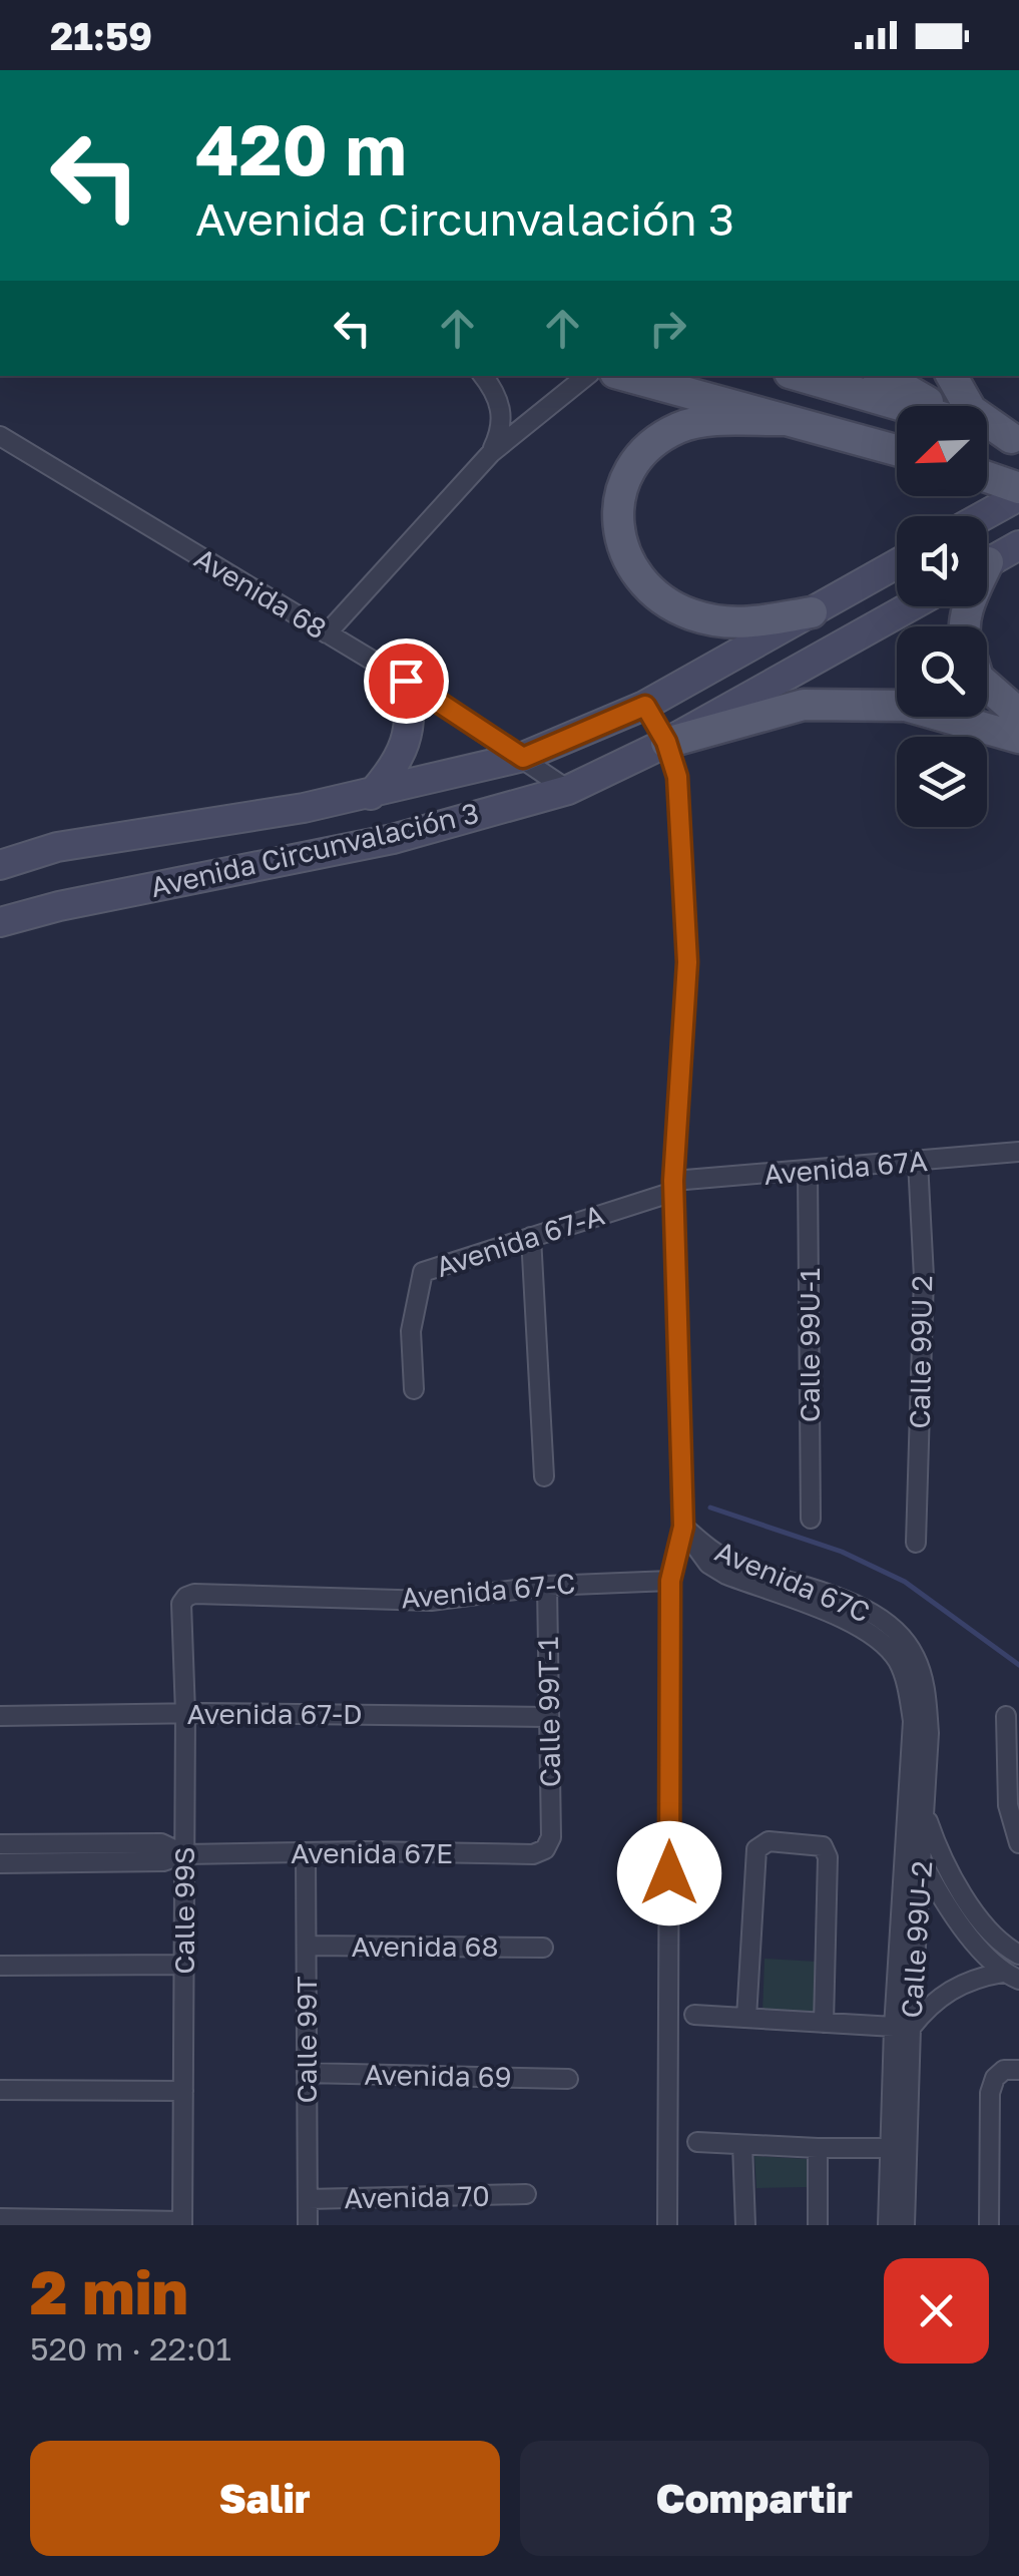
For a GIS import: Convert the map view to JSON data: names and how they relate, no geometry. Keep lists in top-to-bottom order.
{
  "streets": {
    "main road": ["Avenida Circunvalación 3"],
    "street": [
      "Avenida 68",
      "Avenida 67A",
      "Avenida 67-A",
      "Calle 99U-1",
      "Calle 99U 2",
      "Avenida 67C",
      "Avenida 67-C",
      "Calle 99T-1",
      "Avenida 67-D",
      "Avenida 67E",
      "Calle 99S",
      "Calle 99U-2",
      "Calle 99T",
      "Avenida 69",
      "Avenida 70"
    ]
  },
  "crossings": [
    ["Avenida 68", "Avenida Circunvalación 3"],
    ["Avenida 68", "Calle 99T"],
    ["Avenida 67A", "Avenida 67-A"],
    ["Avenida 67A", "Calle 99U-1"],
    ["Avenida 67A", "Calle 99U 2"],
    ["Avenida 67C", "Calle 99U-2"],
    ["Avenida 67-C", "Calle 99T-1"],
    ["Avenida 67-C", "Calle 99S"],
    ["Calle 99T-1", "Avenida 67-D"],
    ["Calle 99T-1", "Avenida 67E"],
    ["Avenida 67-D", "Calle 99S"],
    ["Avenida 67E", "Calle 99S"],
    ["Avenida 67E", "Calle 99T"],
    ["Calle 99T", "Avenida 69"],
    ["Calle 99T", "Avenida 70"]
  ],
  "north": "bottom left",
  "page": {
    "status": "21:59",
    "turn": ["420 m", "Avenida Circunvalación 3"],
    "heading": ["2 min", "520 m · 22:01"],
    "buttons": ["Salir", "Compartir"]
  }
}
